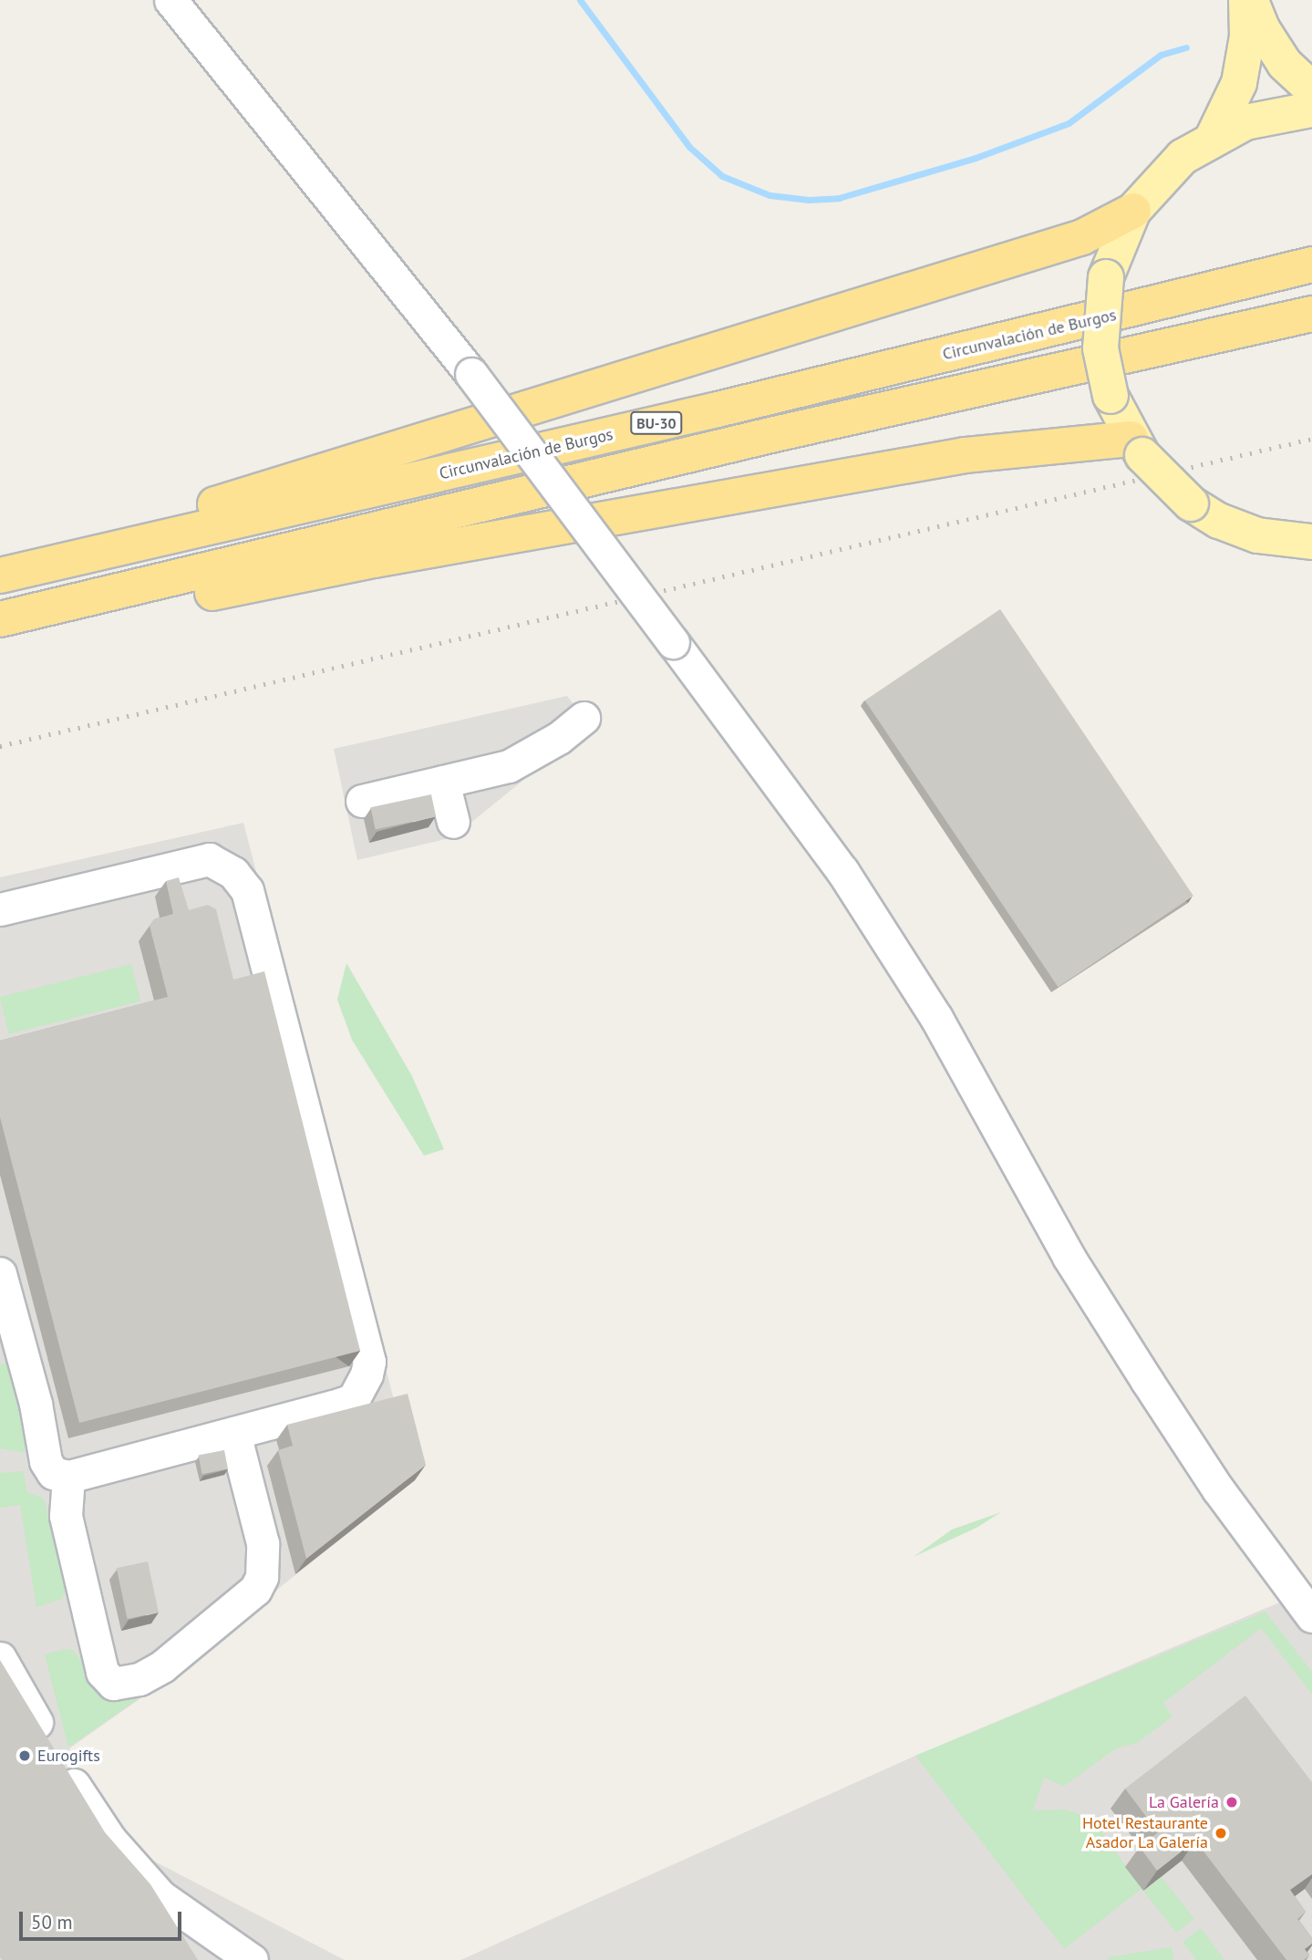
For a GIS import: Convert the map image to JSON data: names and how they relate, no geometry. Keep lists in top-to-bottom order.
{
  "streets": {
    "highway": ["Circunvalación de Burgos", "BU-30"]
  },
  "places": ["Eurogifts", "La Galería", "Hotel Restaurante Asador La Galería"],
  "scale_bar": "50 m"
}
